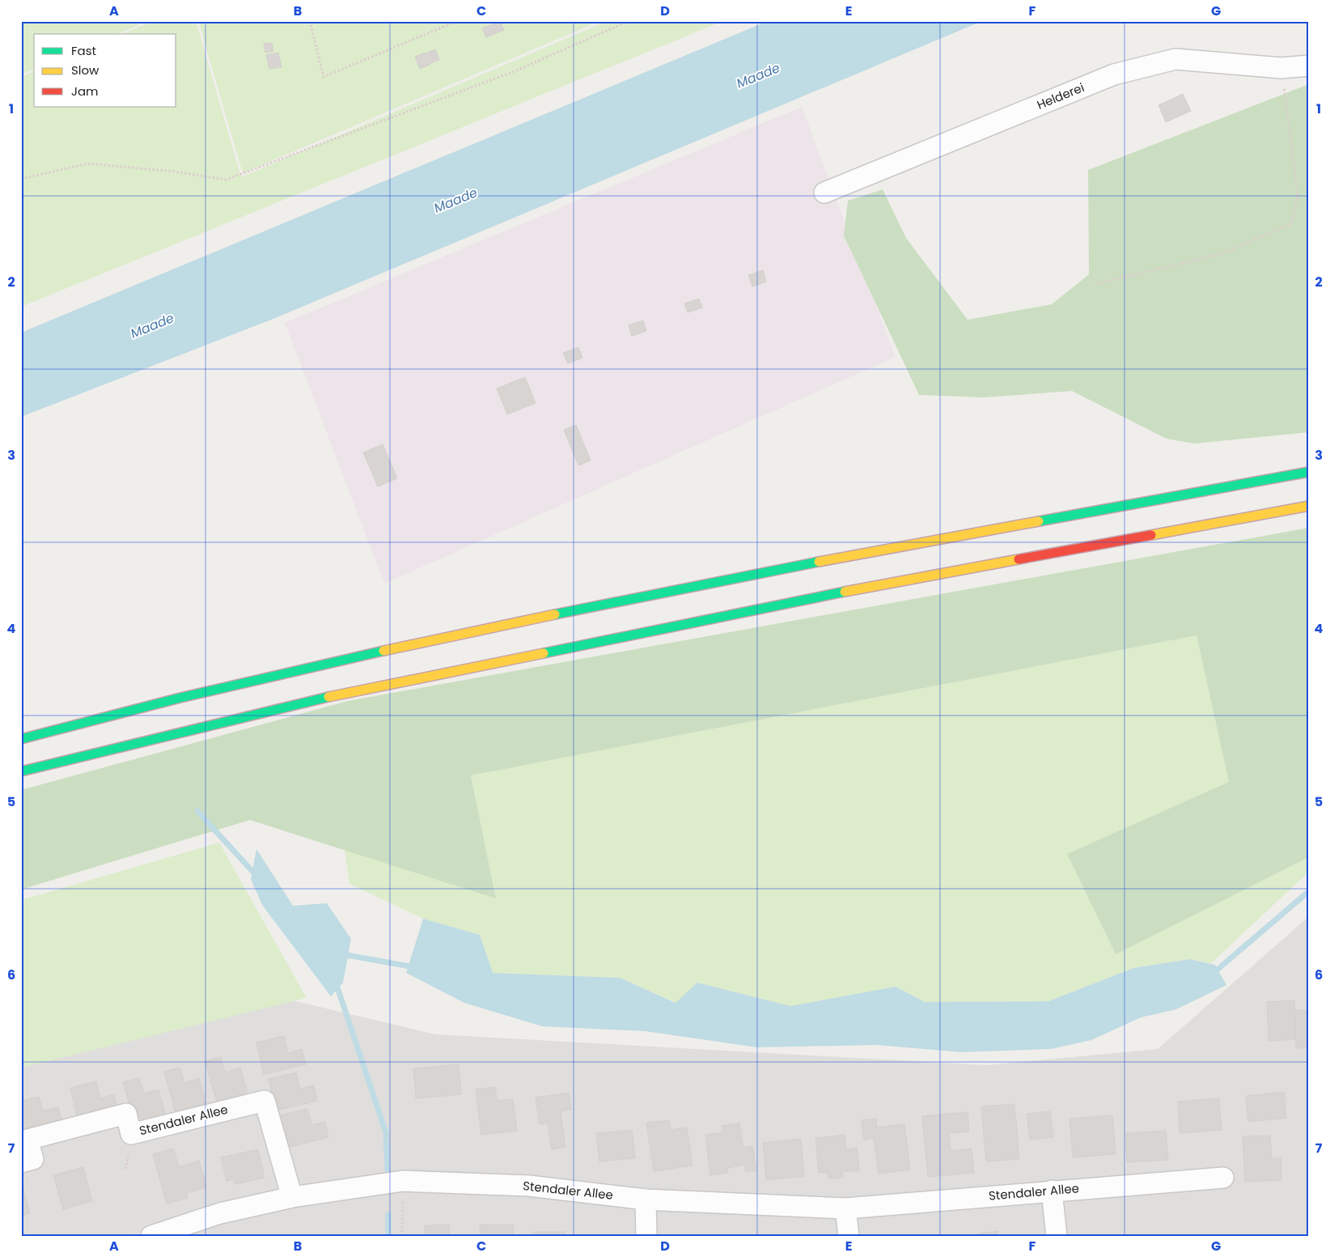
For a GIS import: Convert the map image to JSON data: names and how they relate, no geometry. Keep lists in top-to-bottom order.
{
  "streets": {
    "street": ["Helderei", "Stendaler Allee"]
  },
  "water": ["Maade"],
  "legend": ["Fast", "Slow", "Jam"],
  "grid": {
    "columns": [
      "A",
      "B",
      "C",
      "D",
      "E",
      "F",
      "G"
    ],
    "rows": [
      "1",
      "2",
      "3",
      "4",
      "5",
      "6",
      "7"
    ]
  }
}
